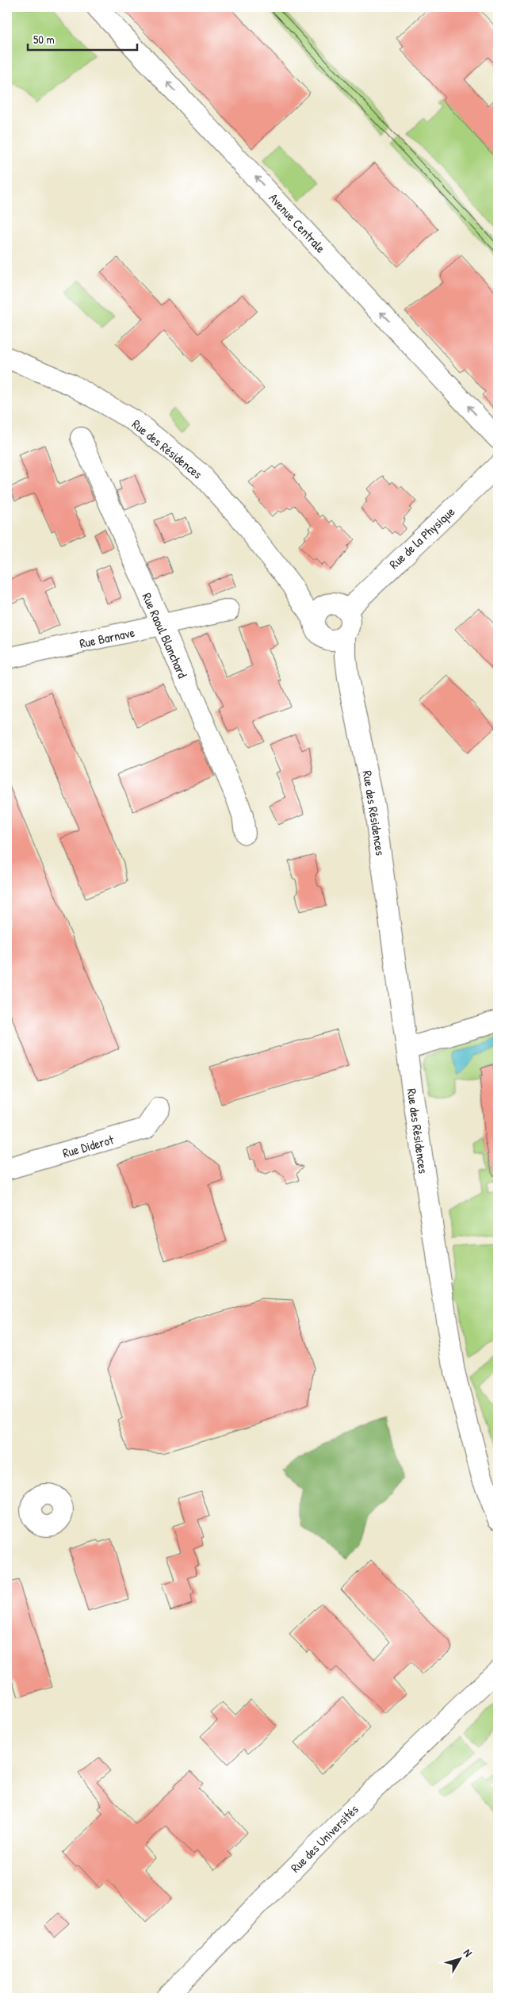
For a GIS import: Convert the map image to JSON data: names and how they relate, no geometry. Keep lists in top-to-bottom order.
{
  "streets": {
    "street": [
      "Avenue Centrale",
      "Rue des Résidences",
      "Rue de la Physique",
      "Rue Raoul Blanchard",
      "Rue Barnave",
      "Rue Diderot",
      "Rue des Universités"
    ]
  },
  "crossings": [
    ["Rue des Résidences", "Rue de la Physique"],
    ["Rue Raoul Blanchard", "Rue Barnave"]
  ],
  "one_way": ["Avenue Centrale"],
  "scale_bar": "50 m",
  "north": "top right"
}
